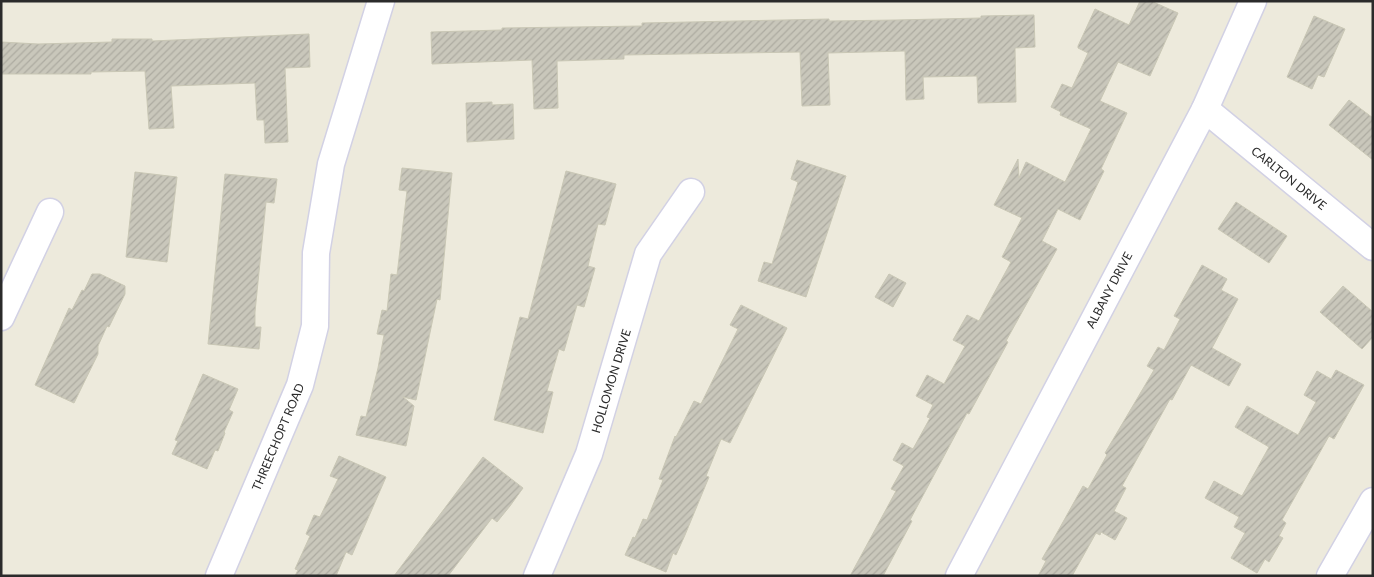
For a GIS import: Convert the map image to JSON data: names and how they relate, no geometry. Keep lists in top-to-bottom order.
{
  "streets": {
    "street": [
      "CARLTON DRIVE",
      "ALBANY DRIVE",
      "HOLLOMON DRIVE",
      "THREECHOPT ROAD"
    ]
  },
  "crossings": [
    ["CARLTON DRIVE", "ALBANY DRIVE"]
  ]
}
